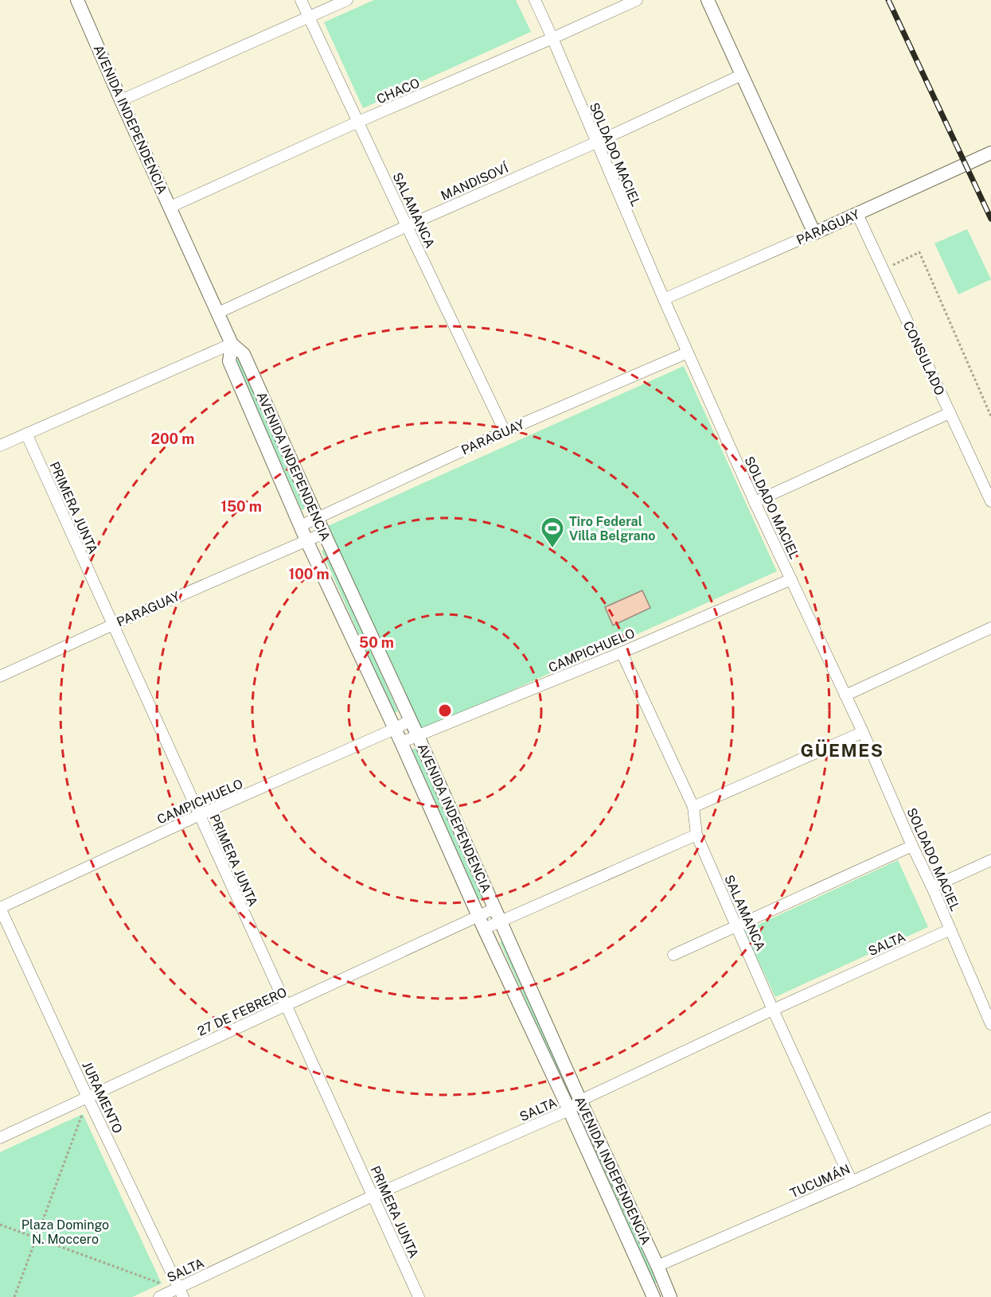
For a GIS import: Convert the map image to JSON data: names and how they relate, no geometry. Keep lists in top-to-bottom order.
{
  "streets": {
    "street": [
      "CHACO",
      "AVENIDA INDEPENDENCIA",
      "SOLDADO MACIEL",
      "MANDISOVÍ",
      "SALAMANCA",
      "PARAGUAY",
      "CONSULADO",
      "PRIMERA JUNTA",
      "CAMPICHUELO",
      "SALTA",
      "27 DE FEBRERO",
      "JURAMENTO",
      "TUCUMÁN"
    ]
  },
  "crossings": [
    ["CHACO", "AVENIDA INDEPENDENCIA"],
    ["CHACO", "SOLDADO MACIEL"],
    ["CHACO", "SALAMANCA"],
    ["AVENIDA INDEPENDENCIA", "MANDISOVÍ"],
    ["AVENIDA INDEPENDENCIA", "PARAGUAY"],
    ["AVENIDA INDEPENDENCIA", "CAMPICHUELO"],
    ["AVENIDA INDEPENDENCIA", "SALTA"],
    ["AVENIDA INDEPENDENCIA", "27 DE FEBRERO"],
    ["AVENIDA INDEPENDENCIA", "TUCUMÁN"],
    ["SOLDADO MACIEL", "MANDISOVÍ"],
    ["SOLDADO MACIEL", "PARAGUAY"],
    ["SOLDADO MACIEL", "CAMPICHUELO"],
    ["SOLDADO MACIEL", "SALTA"],
    ["MANDISOVÍ", "SALAMANCA"],
    ["SALAMANCA", "PARAGUAY"],
    ["SALAMANCA", "CAMPICHUELO"],
    ["SALAMANCA", "SALTA"],
    ["SALAMANCA", "TUCUMÁN"],
    ["PARAGUAY", "CONSULADO"],
    ["PARAGUAY", "PRIMERA JUNTA"],
    ["PRIMERA JUNTA", "CAMPICHUELO"],
    ["PRIMERA JUNTA", "SALTA"],
    ["PRIMERA JUNTA", "27 DE FEBRERO"],
    ["CAMPICHUELO", "JURAMENTO"],
    ["SALTA", "JURAMENTO"],
    ["27 DE FEBRERO", "JURAMENTO"]
  ],
  "districts": ["GÜEMES"],
  "parks": ["Plaza Domingo N. Moccero"],
  "places": {
    "sports": ["Tiro Federal Villa Belgrano"]
  },
  "rings": [
    "200 m",
    "150 m",
    "100 m",
    "50 m"
  ]
}
